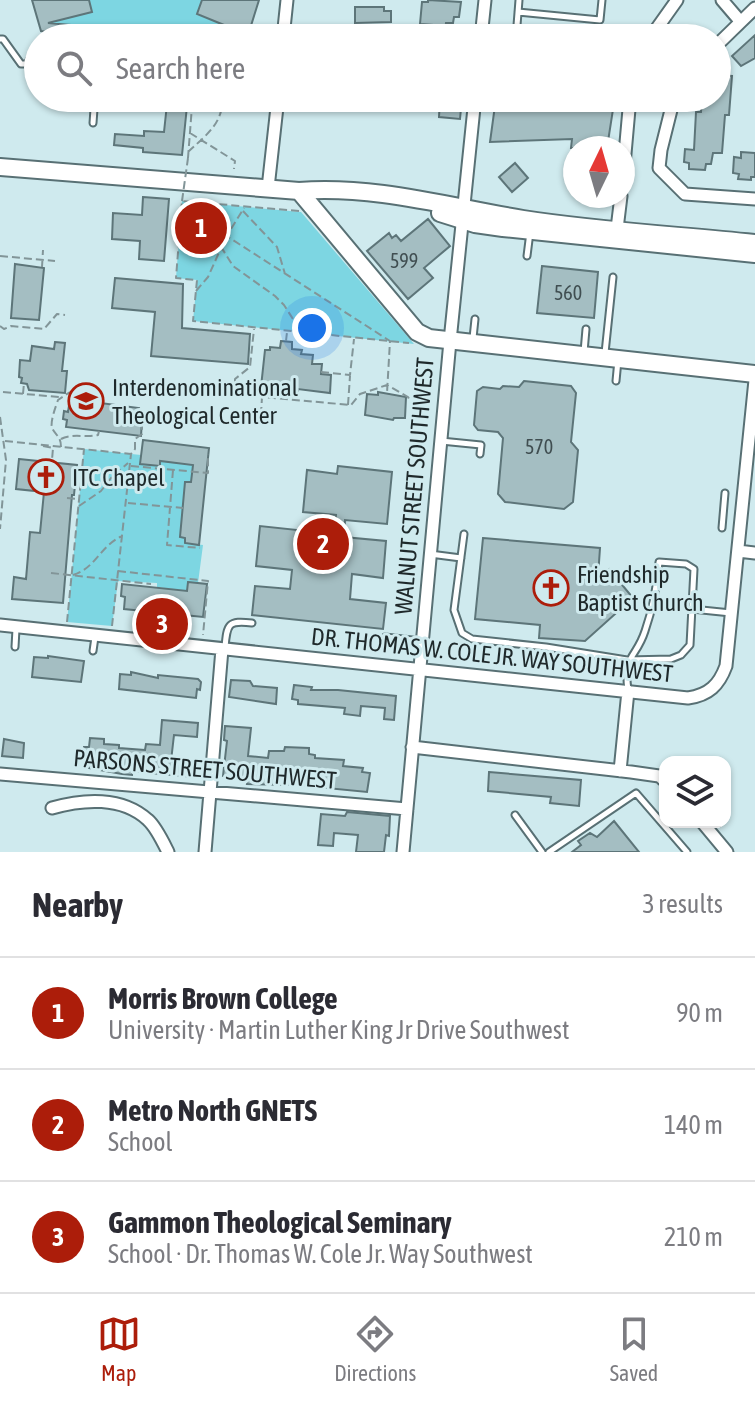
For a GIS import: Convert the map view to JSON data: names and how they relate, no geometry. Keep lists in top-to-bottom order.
{
  "streets": {
    "street": ["WALNUT STREET SOUTHWEST", "DR. THOMAS W. COLE JR. WAY SOUTHWEST", "PARSONS STREET SOUTHWEST"]
  },
  "crossings": [
    ["WALNUT STREET SOUTHWEST", "DR. THOMAS W. COLE JR. WAY SOUTHWEST"],
    ["WALNUT STREET SOUTHWEST", "PARSONS STREET SOUTHWEST"]
  ],
  "places": {
    "school or university": ["Interdenominational Theological Center"],
    "church": ["ITC Chapel", "Friendship Baptist Church"]
  },
  "house_numbers": ["599", "560", "570"],
  "north": "top",
  "page": {
    "search": "Search here",
    "pins": ["1", "2", "3"],
    "heading": ["Nearby", "3 results"],
    "list": [
      {
        "mark": "1",
        "name": "Morris Brown College",
        "note": "University · Martin Luther King Jr Drive Southwest",
        "value": "90 m"
      },
      {
        "mark": "2",
        "name": "Metro North GNETS",
        "note": "School",
        "value": "140 m"
      },
      {
        "mark": "3",
        "name": "Gammon Theological Seminary",
        "note": "School · Dr. Thomas W. Cole Jr. Way Southwest",
        "value": "210 m"
      }
    ],
    "nav": ["Map", "Directions", "Saved"]
  }
}
